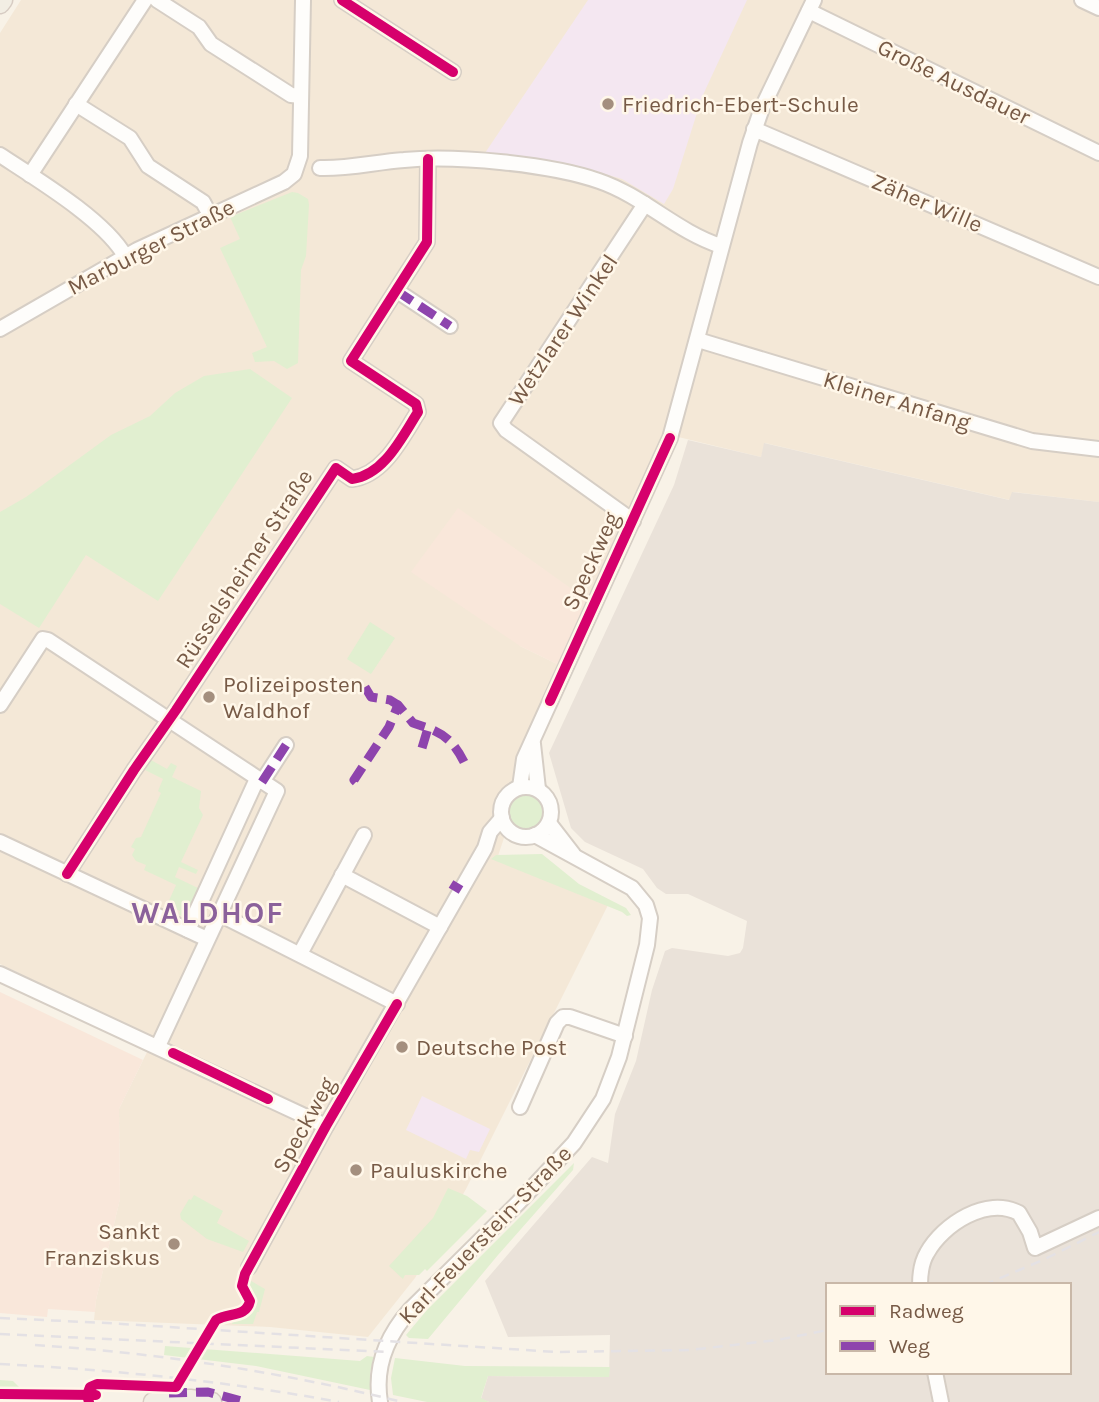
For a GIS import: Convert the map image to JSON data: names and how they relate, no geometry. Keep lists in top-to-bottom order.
{
  "streets": {
    "street": [
      "Große Ausdauer",
      "Zäher Wille",
      "Marburger Straße",
      "Wetzlarer Winkel",
      "Kleiner Anfang",
      "Speckweg",
      "Rüsselsheimer Straße",
      "Karl-Feuerstein-Straße"
    ]
  },
  "crossings": [
    ["Große Ausdauer", "Speckweg"],
    ["Zäher Wille", "Speckweg"],
    ["Wetzlarer Winkel", "Speckweg"],
    ["Kleiner Anfang", "Speckweg"],
    ["Speckweg", "Karl-Feuerstein-Straße"]
  ],
  "districts": ["WALDHOF"],
  "places": [
    "Friedrich-Ebert-Schule",
    "Polizeiposten Waldhof",
    "Deutsche Post",
    "Pauluskirche",
    "Sankt Franziskus"
  ],
  "legend": ["Radweg", "Weg"]
}
